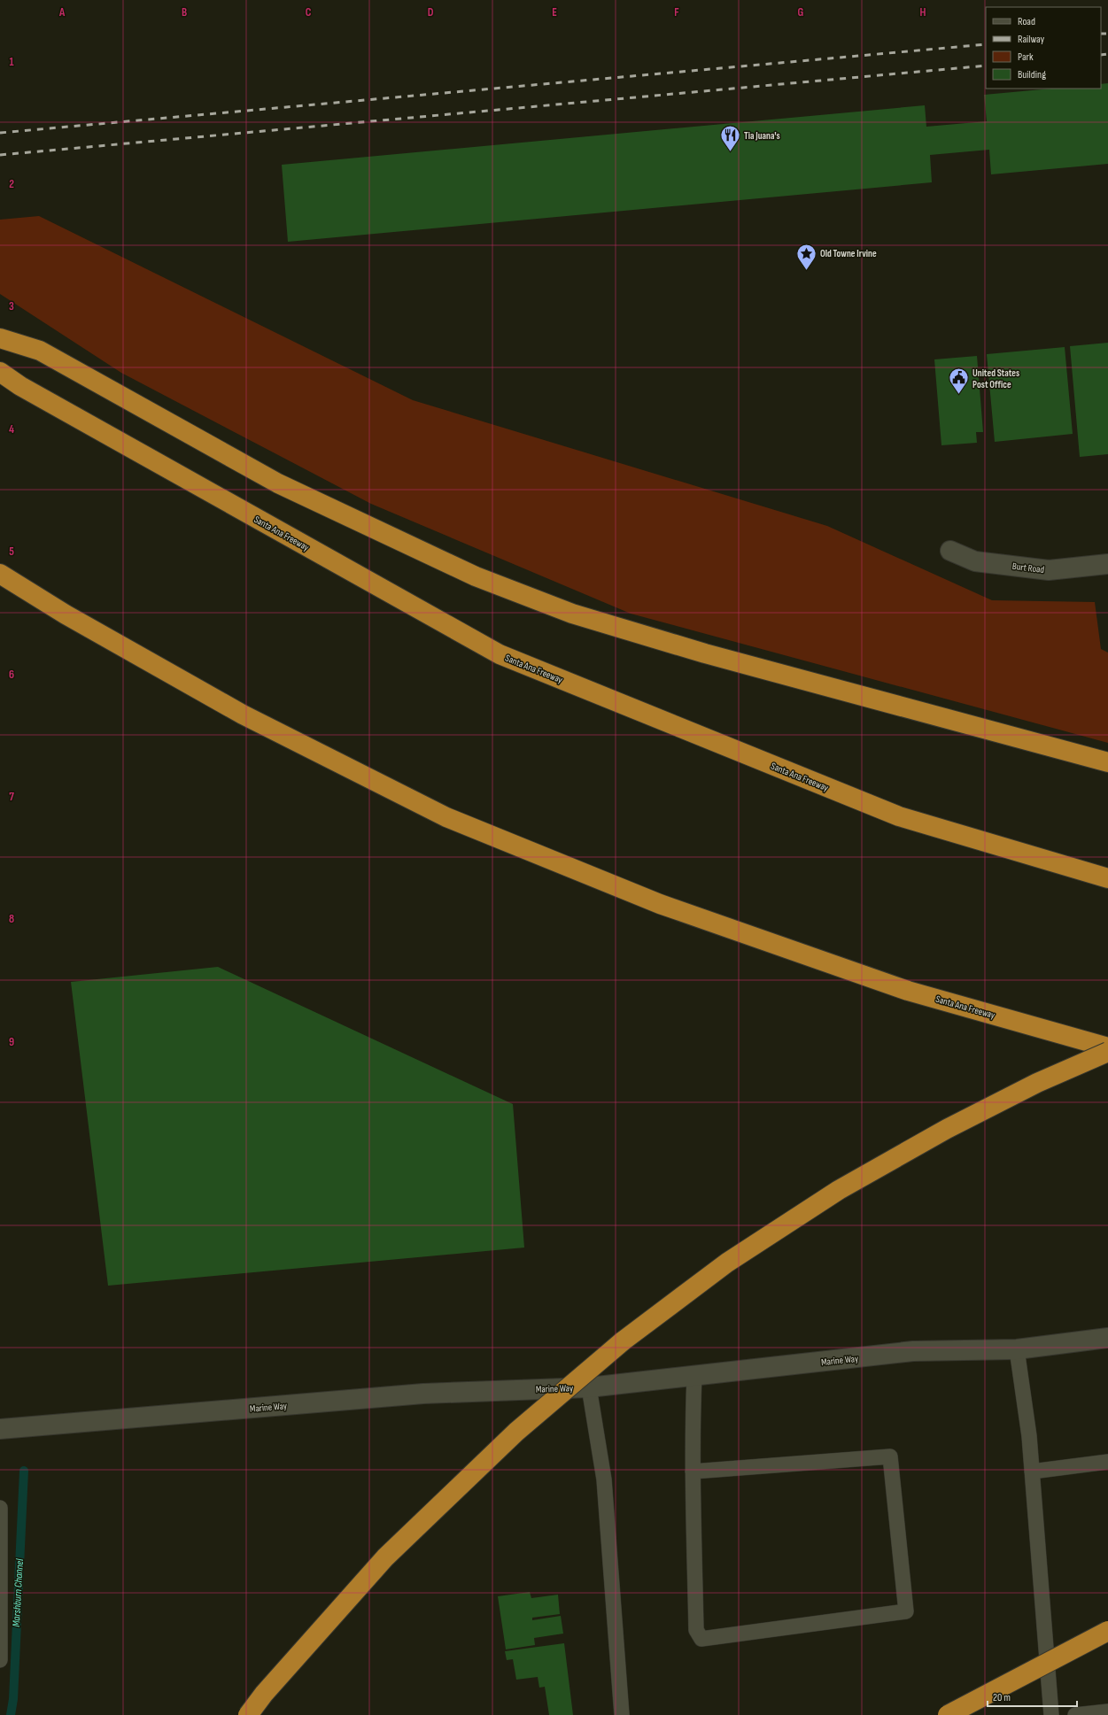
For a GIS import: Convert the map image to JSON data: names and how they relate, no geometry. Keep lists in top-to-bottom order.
{
  "streets": {
    "highway": ["Santa Ana Freeway"],
    "main road": ["Burt Road", "Marine Way"]
  },
  "water": ["Marshburn Channel"],
  "places": {
    "restaurant": ["Tia Juana's"],
    "place": ["Old Towne Irvine"],
    "public building": ["United States Post Office"]
  },
  "legend": [
    "Road",
    "Railway",
    "Park",
    "Building"
  ],
  "scale_bar": "20 m",
  "grid": {
    "columns": [
      "A",
      "B",
      "C",
      "D",
      "E",
      "F",
      "G",
      "H"
    ],
    "rows": [
      "1",
      "2",
      "3",
      "4",
      "5",
      "6",
      "7",
      "8",
      "9"
    ]
  }
}
